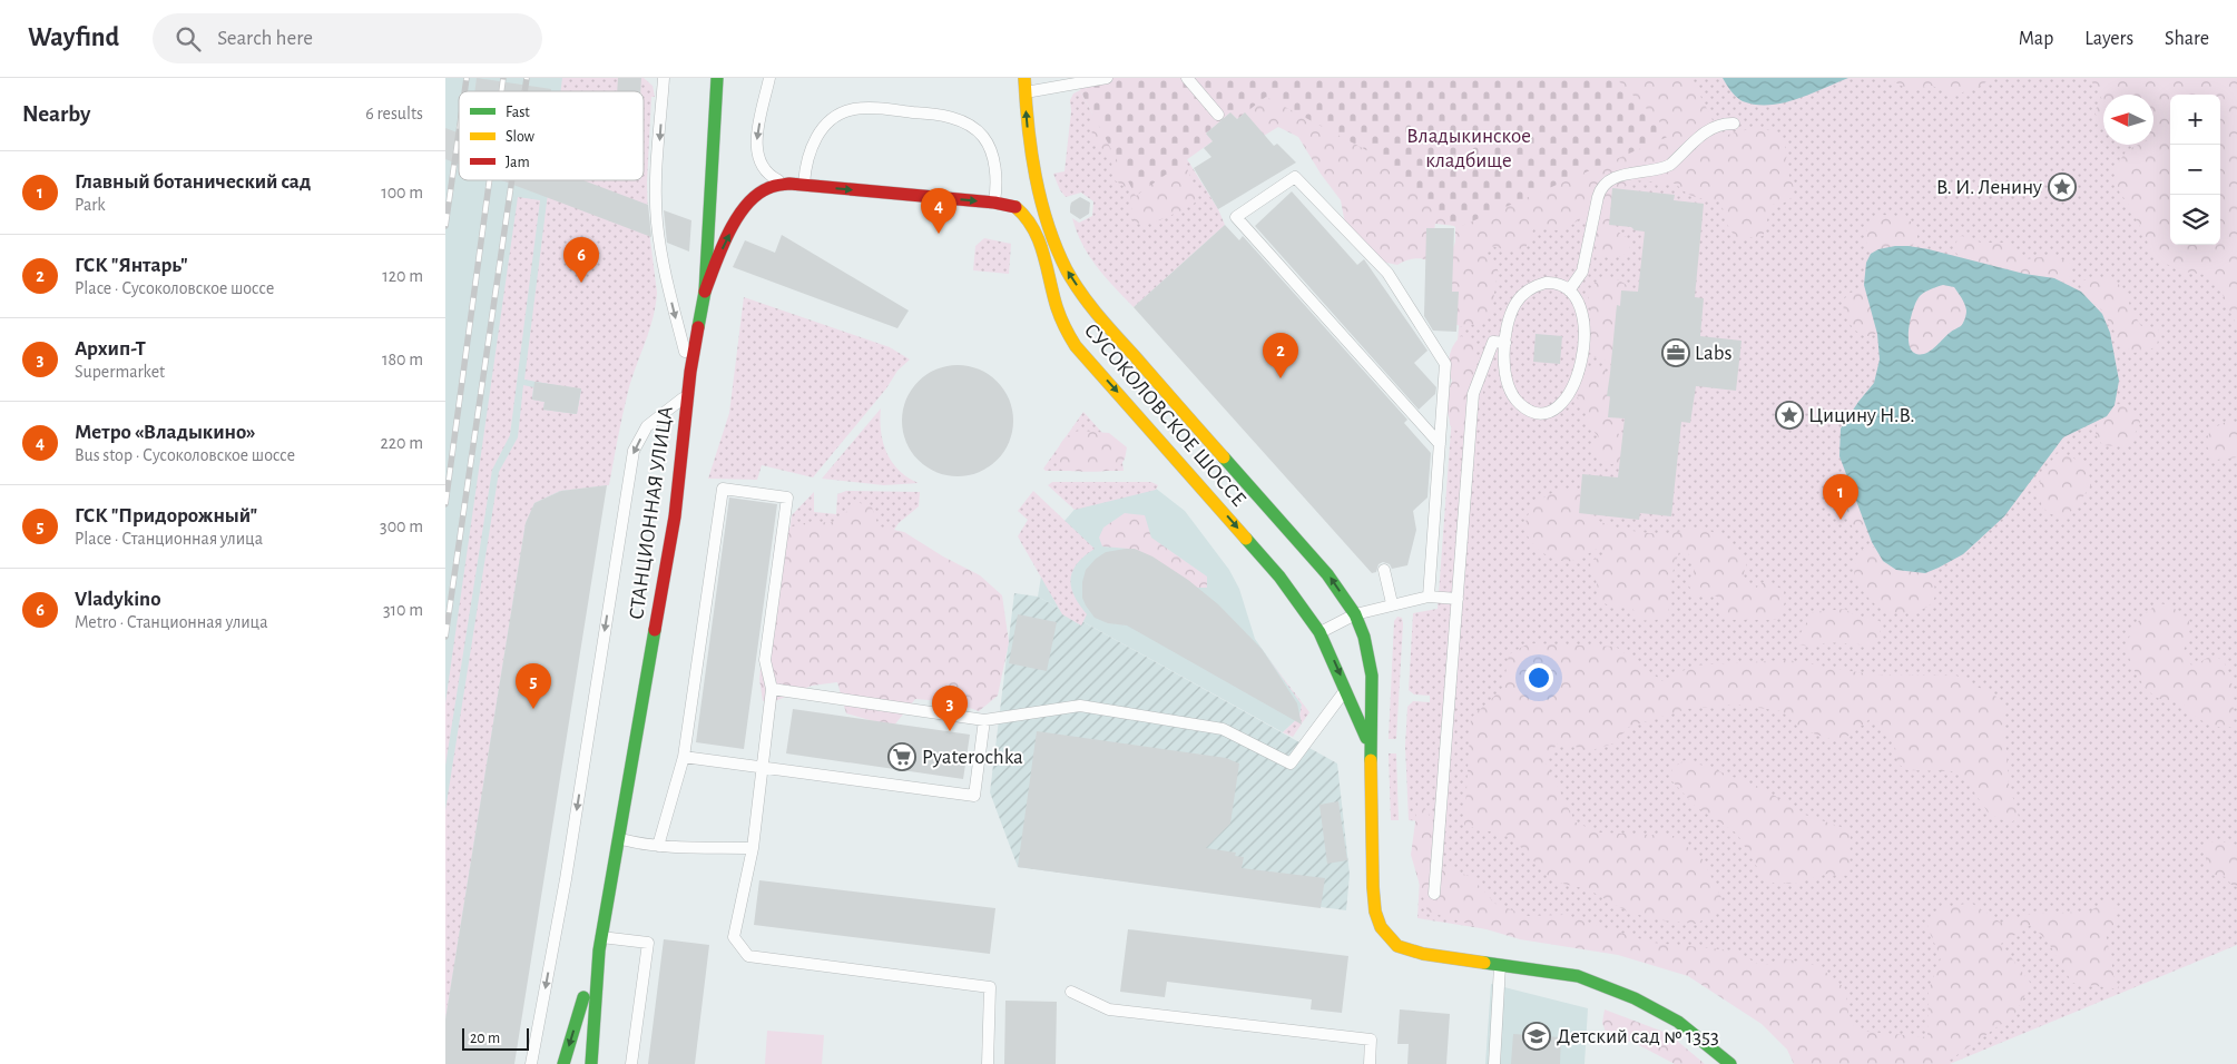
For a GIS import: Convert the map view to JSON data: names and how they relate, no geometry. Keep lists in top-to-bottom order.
{
  "streets": {
    "street": ["СУСОКОЛОВСКОЕ ШОССЕ", "СТАНЦИОННАЯ УЛИЦА"]
  },
  "crossings": [
    ["СУСОКОЛОВСКОЕ ШОССЕ", "СТАНЦИОННАЯ УЛИЦА"]
  ],
  "parks": ["Владыкинское кладбище"],
  "places": {
    "place": ["В. И. Ленину", "Цицину Н.В."],
    "office": ["Labs"],
    "supermarket": ["Pyaterochka"],
    "school or university": ["Детский сад № 1353"]
  },
  "legend": ["Fast", "Slow", "Jam"],
  "scale_bar": "20 m",
  "north": "left",
  "page": {
    "header": "Wayfind",
    "search": "Search here",
    "nav": ["Map", "Layers", "Share"],
    "heading": ["Nearby", "6 results"],
    "map_buttons": ["+", "−"],
    "list": [
      {
        "mark": "1",
        "name": "Главный ботанический сад",
        "note": "Park",
        "value": "100 m"
      },
      {
        "mark": "2",
        "name": "ГСК \"Янтарь\"",
        "note": "Place · Сусоколовское шоссе",
        "value": "120 m"
      },
      {
        "mark": "3",
        "name": "Архип-Т",
        "note": "Supermarket",
        "value": "180 m"
      },
      {
        "mark": "4",
        "name": "Метро «Владыкино»",
        "note": "Bus stop · Сусоколовское шоссе",
        "value": "220 m"
      },
      {
        "mark": "5",
        "name": "ГСК \"Придорожный\"",
        "note": "Place · Станционная улица",
        "value": "300 m"
      },
      {
        "mark": "6",
        "name": "Vladykino",
        "note": "Metro · Станционная улица",
        "value": "310 m"
      }
    ],
    "pins": [
      "4",
      "6",
      "2",
      "1",
      "5",
      "3"
    ],
    "scale": "20 m"
  }
}
